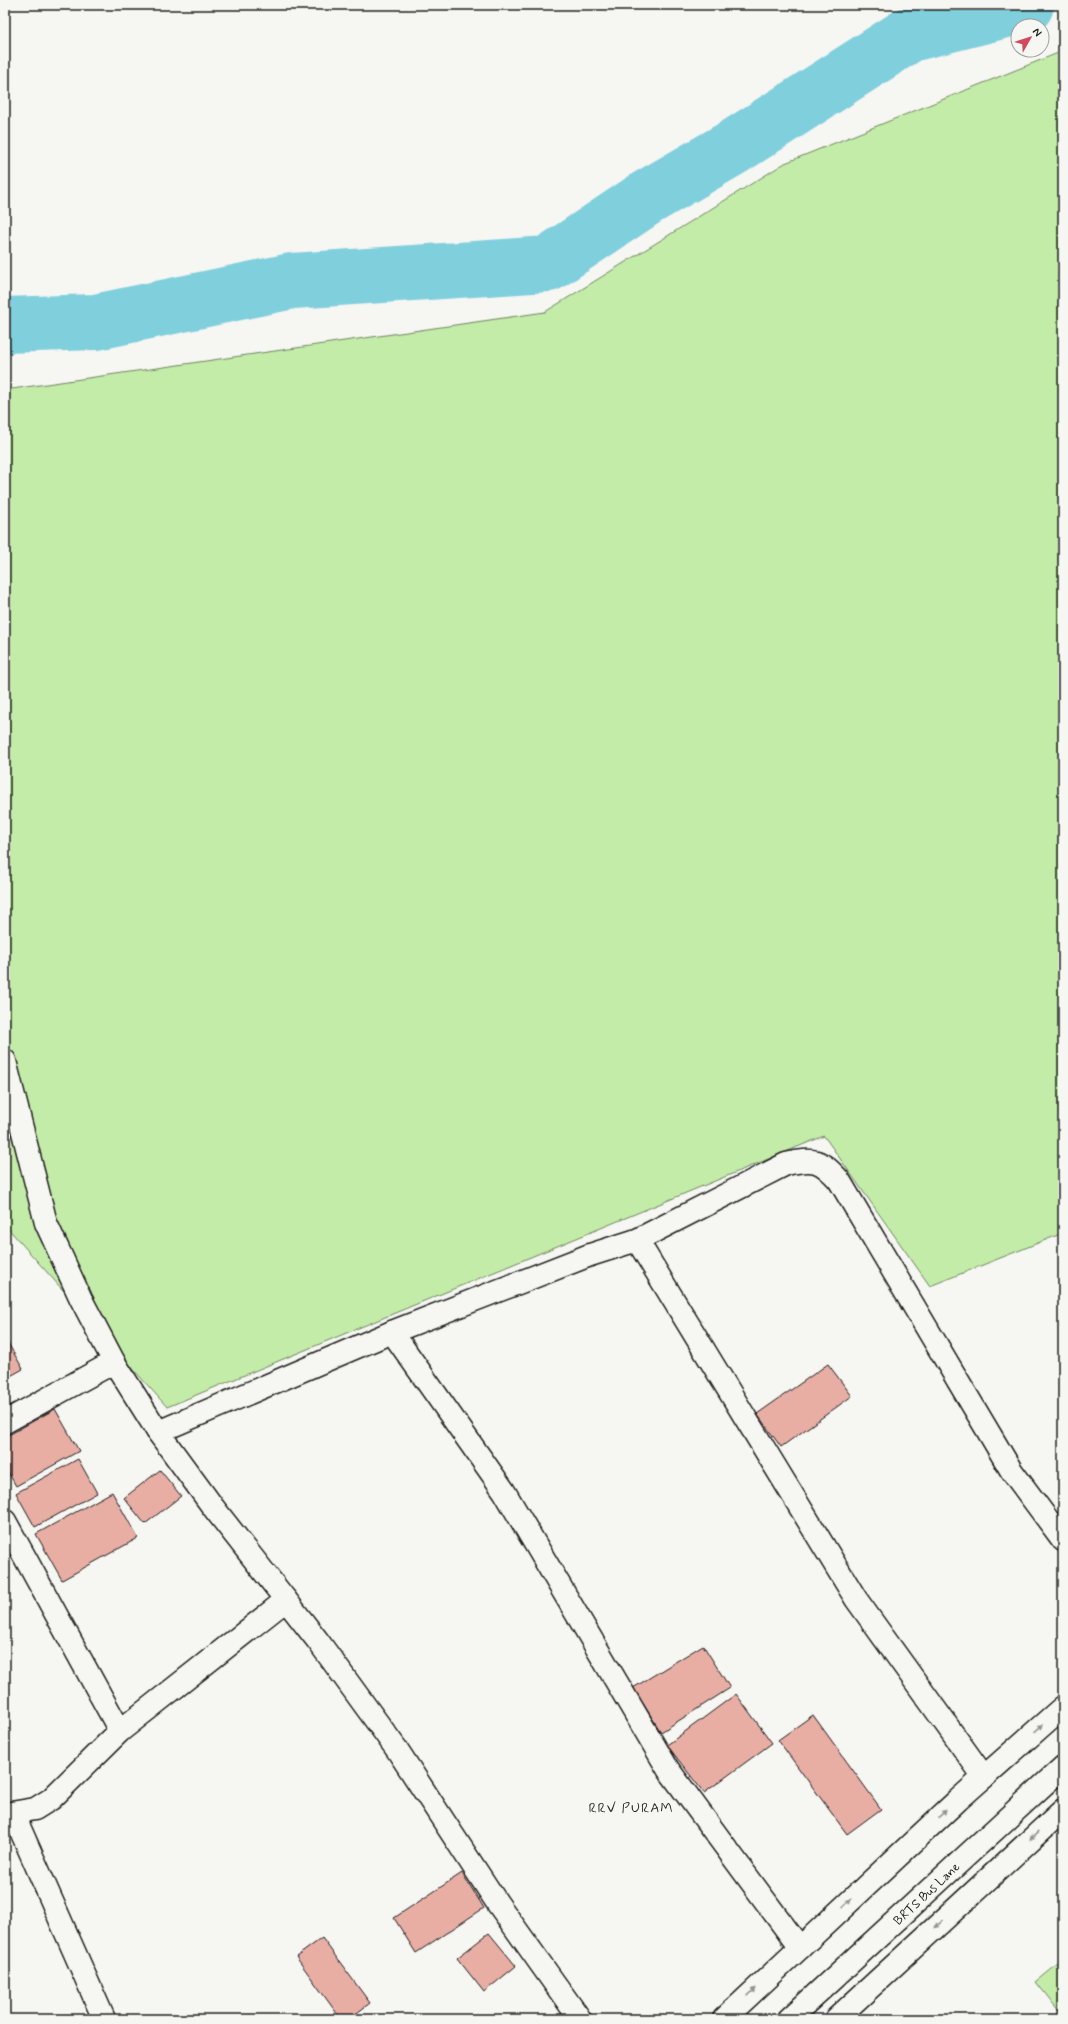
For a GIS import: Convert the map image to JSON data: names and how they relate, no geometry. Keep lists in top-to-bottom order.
{
  "streets": {
    "street": ["BRTS Bus Lane"]
  },
  "districts": ["RRV PURAM"],
  "north": "top right"
}
